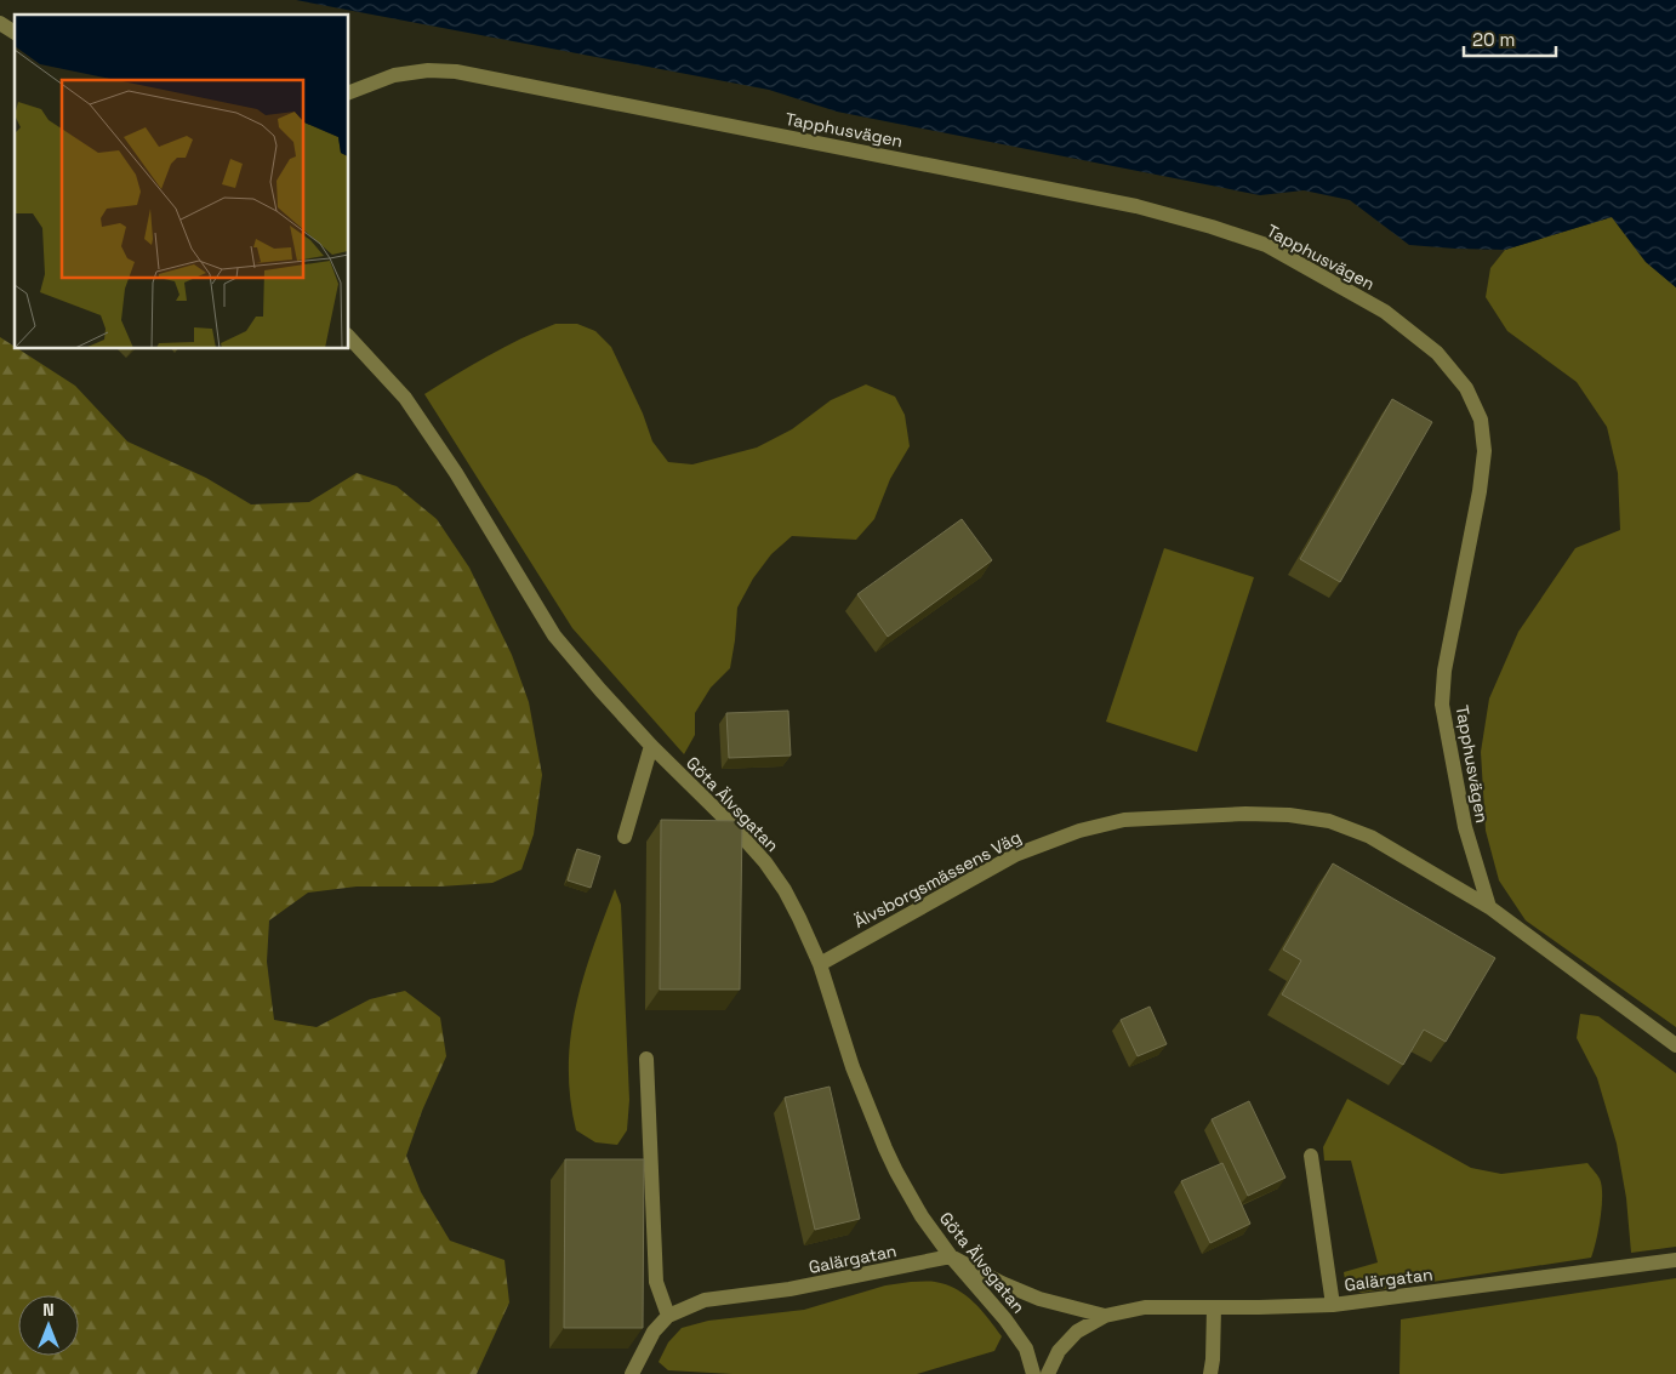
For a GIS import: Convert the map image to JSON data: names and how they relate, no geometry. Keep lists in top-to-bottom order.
{
  "streets": {
    "lane": [
      "Tapphusvägen",
      "Göta Älvsgatan",
      "Älvsborgsmässens Väg",
      "Galärgatan"
    ]
  },
  "crossings": [
    ["Tapphusvägen", "Älvsborgsmässens Väg"],
    ["Göta Älvsgatan", "Älvsborgsmässens Väg"],
    ["Göta Älvsgatan", "Galärgatan"]
  ],
  "scale_bar": "20 m",
  "north": "top"
}
